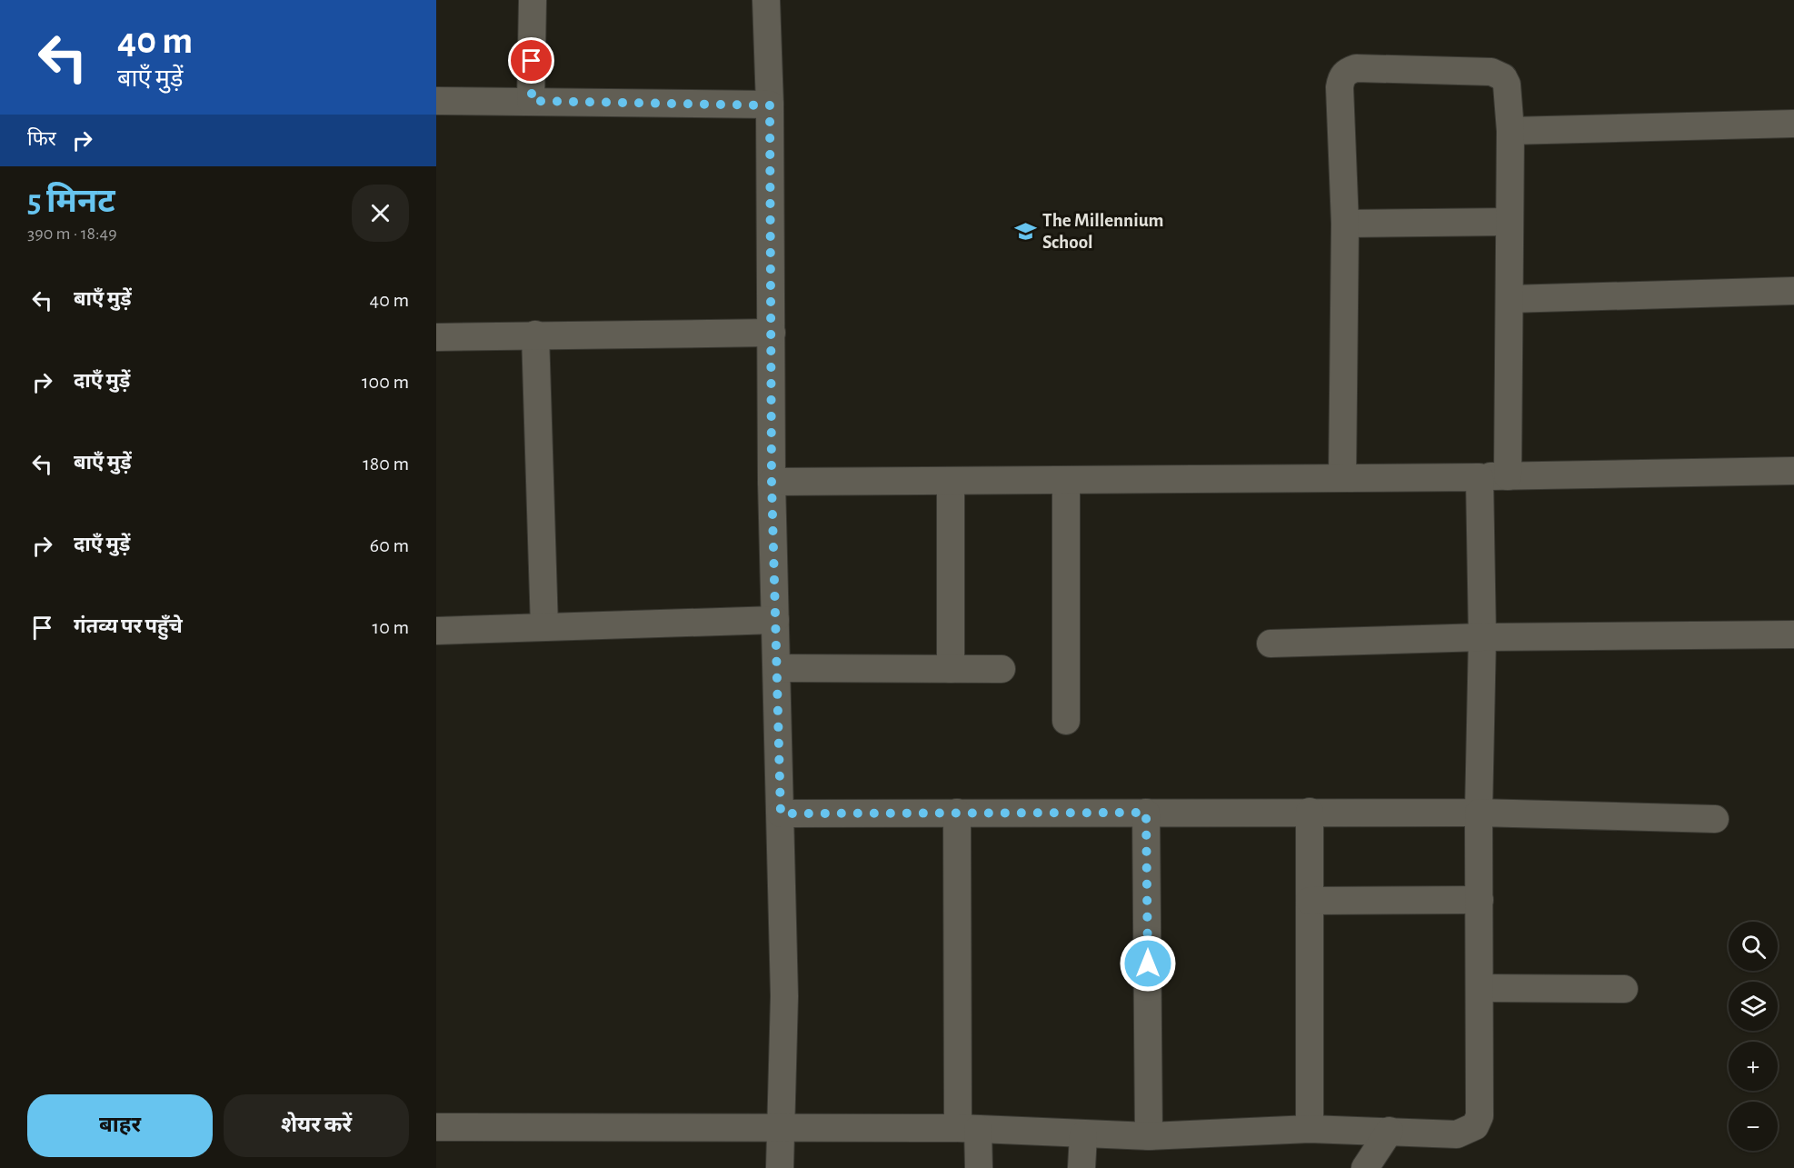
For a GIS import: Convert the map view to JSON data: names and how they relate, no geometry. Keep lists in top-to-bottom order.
{
  "places": {
    "school or university": ["The Millennium School"]
  },
  "page": {
    "turn": ["40 m", "बाएँ मुड़ें"],
    "then": "फिर",
    "heading": ["5 मिनट", "390 m · 18:49"],
    "list": [
      {
        "name": "बाएँ मुड़ें",
        "value": "40 m"
      },
      {
        "name": "दाएँ मुड़ें",
        "value": "100 m"
      },
      {
        "name": "बाएँ मुड़ें",
        "value": "180 m"
      },
      {
        "name": "दाएँ मुड़ें",
        "value": "60 m"
      },
      {
        "name": "गंतव्य पर पहुँचे",
        "value": "10 m"
      }
    ],
    "map_buttons": ["+", "−"],
    "buttons": ["बाहर", "शेयर करें"]
  }
}
